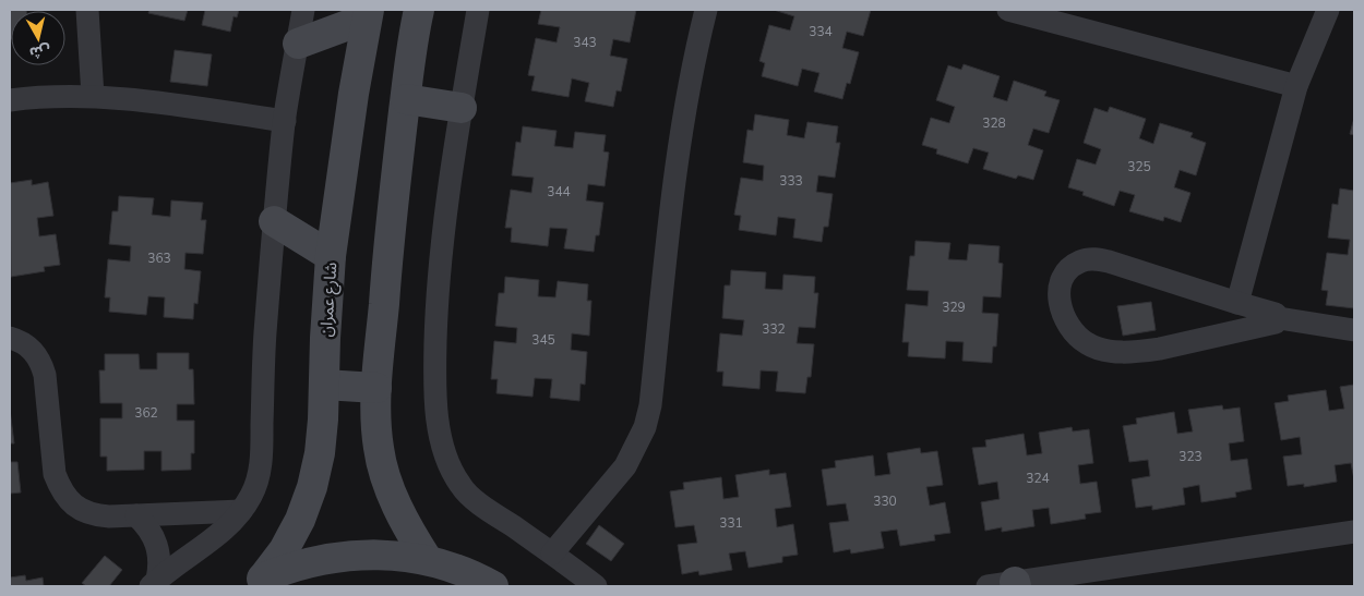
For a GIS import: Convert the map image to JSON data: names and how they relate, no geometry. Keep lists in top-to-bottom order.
{
  "streets": {
    "street": ["شارع عمران"]
  },
  "house_numbers": [
    "334",
    "343",
    "328",
    "325",
    "333",
    "344",
    "363",
    "329",
    "332",
    "345",
    "362",
    "323",
    "324",
    "330",
    "331"
  ],
  "north": "bottom"
}
